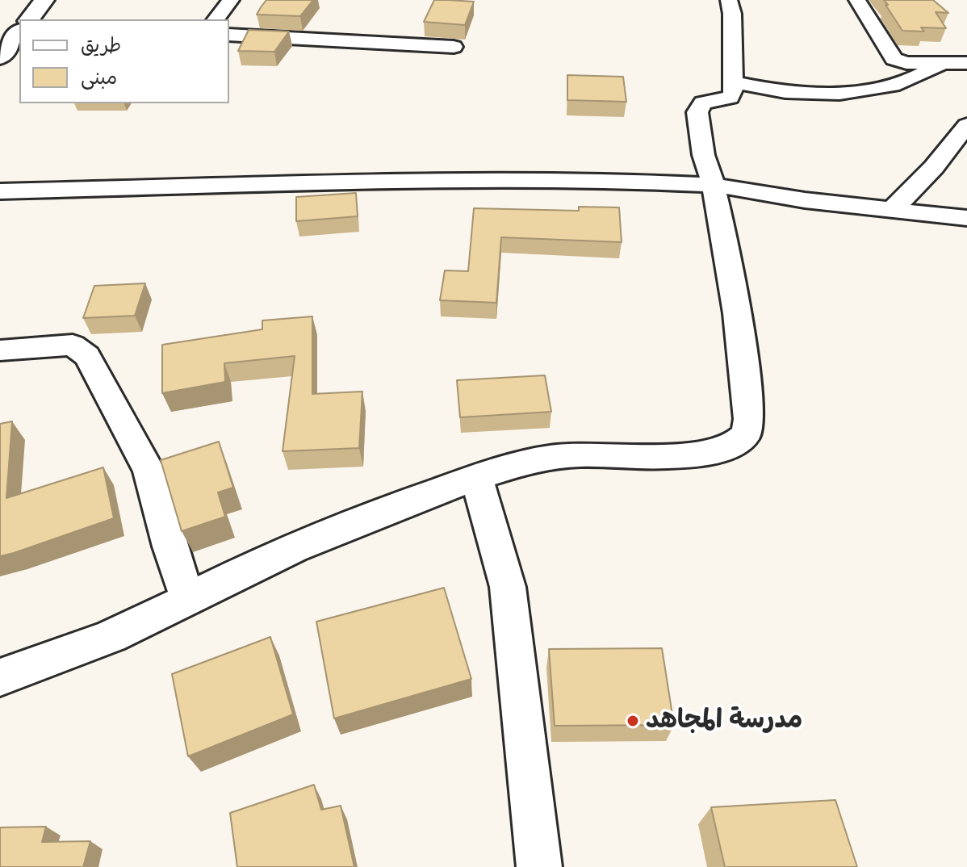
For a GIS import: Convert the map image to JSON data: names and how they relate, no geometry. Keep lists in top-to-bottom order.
{
  "places": ["مدرسة المجاهد"],
  "legend": ["طريق", "مبنى"]
}
